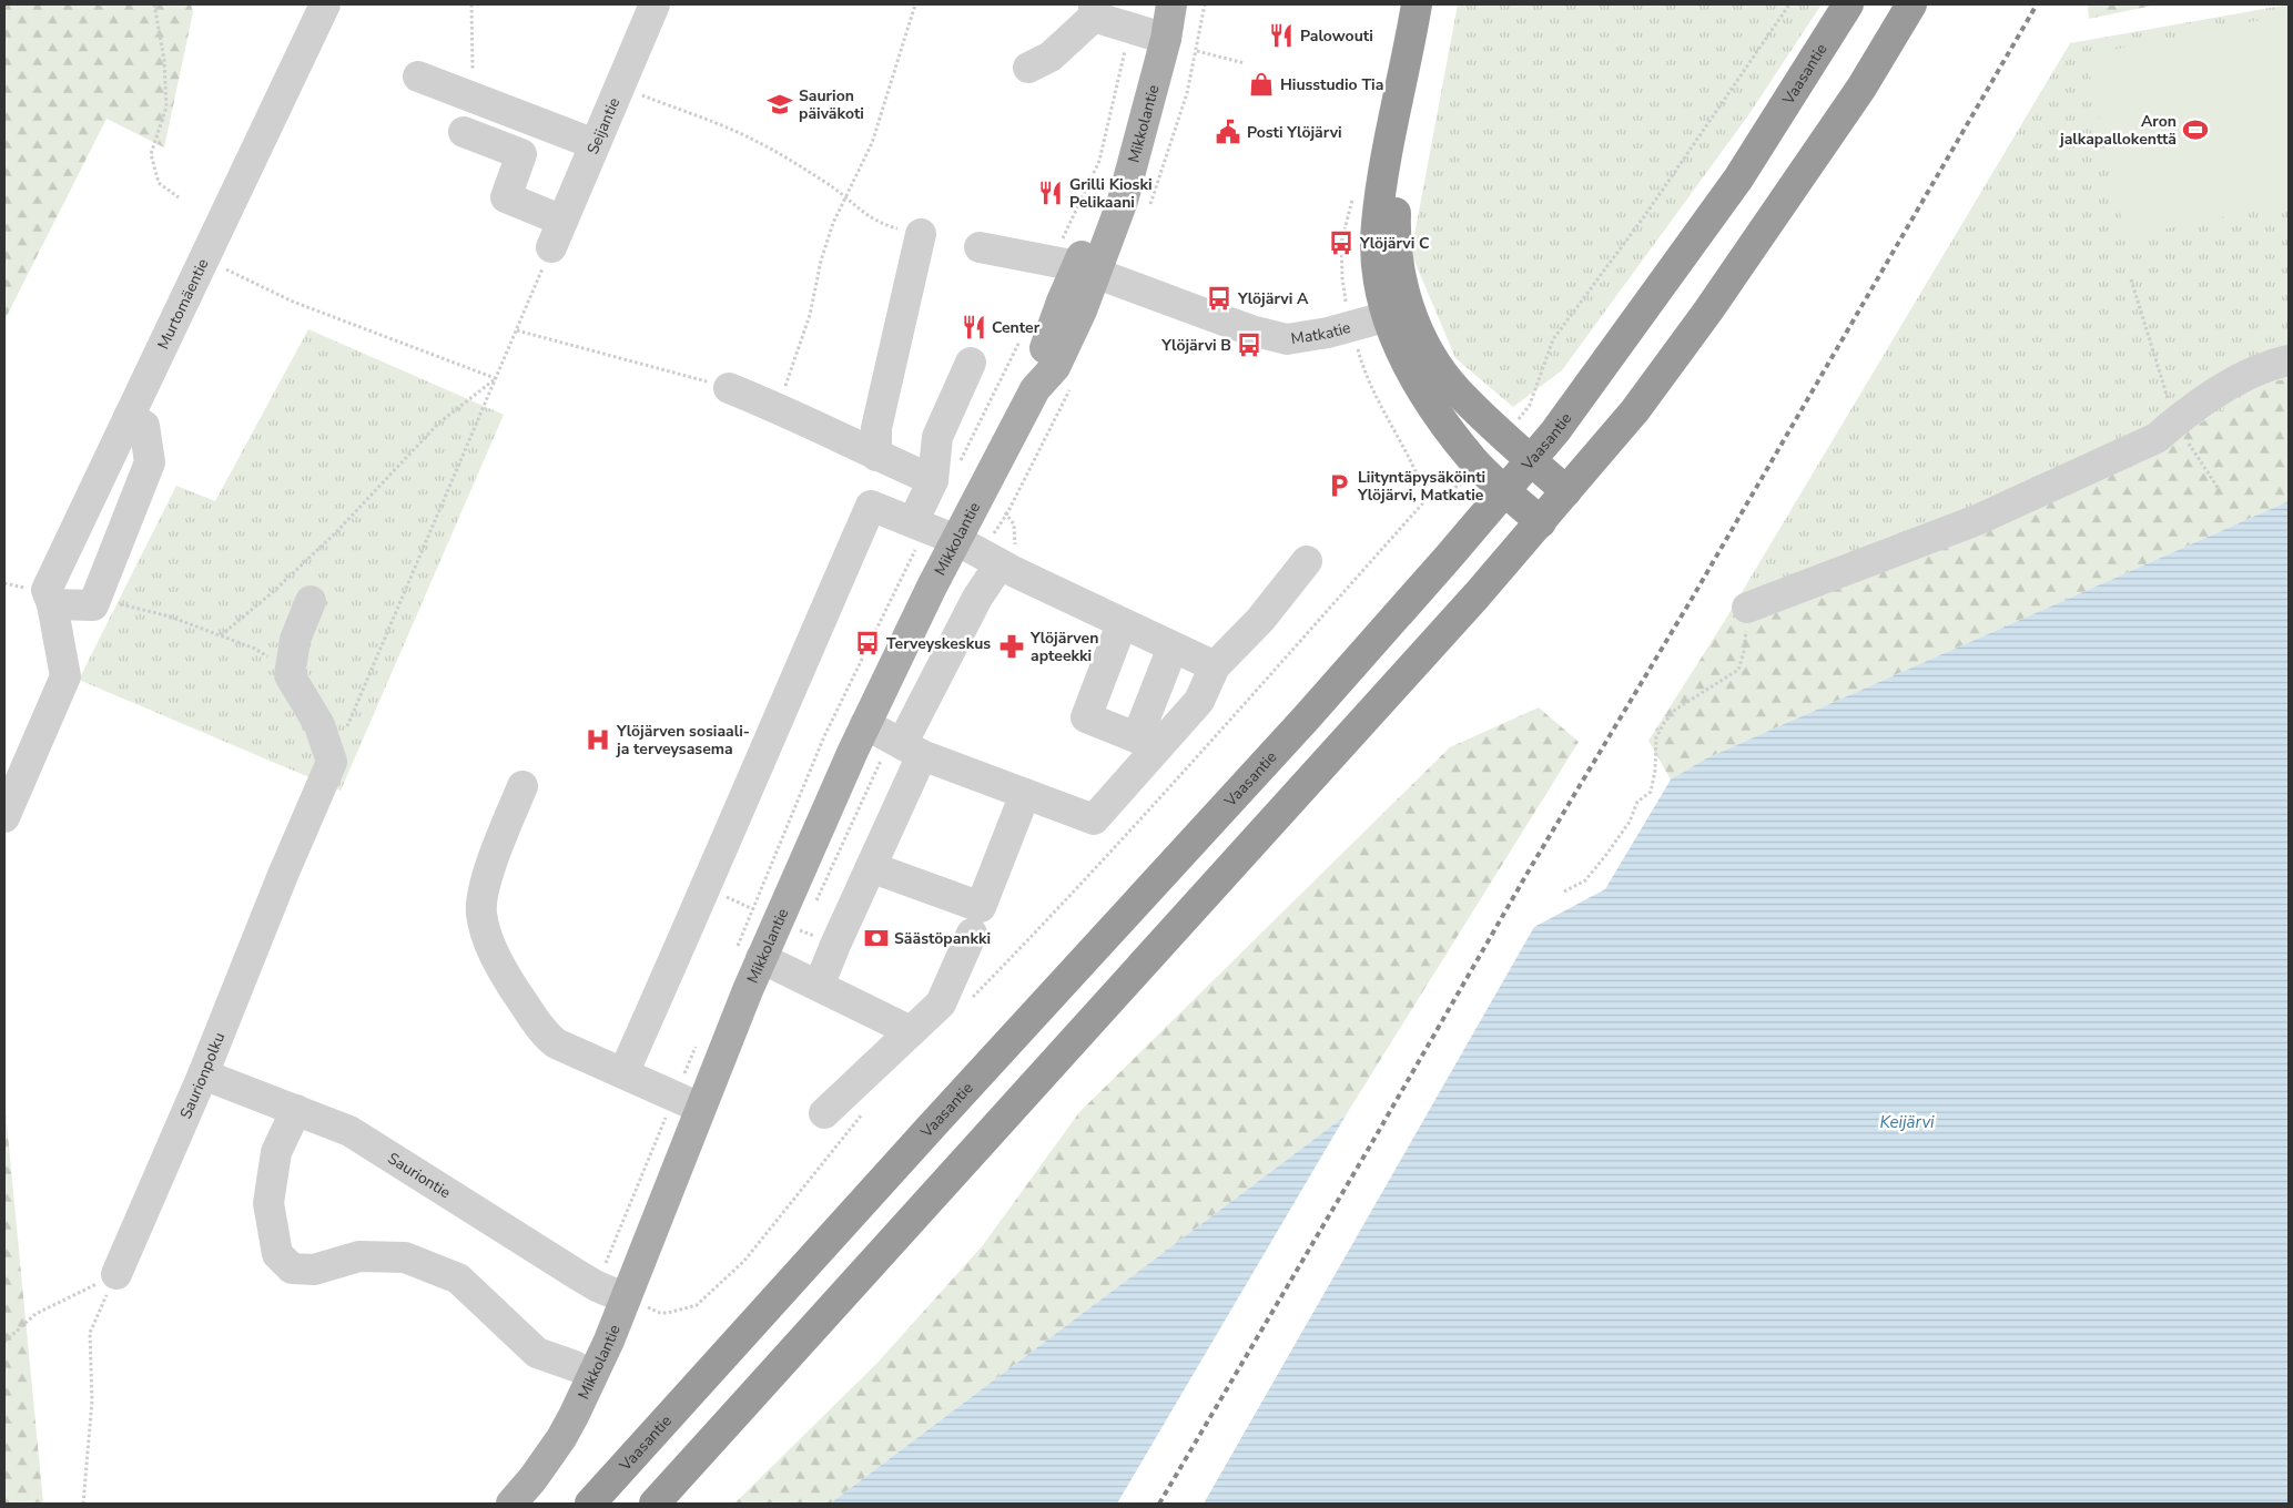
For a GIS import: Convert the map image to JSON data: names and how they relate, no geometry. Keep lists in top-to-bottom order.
{
  "streets": {
    "highway": ["Vaasantie"],
    "main road": ["Mikkolantie"],
    "street": [
      "Seijantie",
      "Murtomäentie",
      "Matkatie",
      "Saurionpolku",
      "Sauriontie"
    ]
  },
  "crossings": [
    ["Mikkolantie", "Matkatie"],
    ["Mikkolantie", "Sauriontie"],
    ["Saurionpolku", "Sauriontie"]
  ],
  "water": ["Keijärvi"],
  "places": {
    "restaurant": ["Palowouti", "Grilli Kioski Pelikaani", "Center"],
    "shop": ["Hiusstudio Tia"],
    "school or university": ["Saurion päiväkoti"],
    "sports": ["Aron jalkapallokenttä"],
    "public building": ["Posti Ylöjärvi"],
    "bus stop": [
      "Ylöjärvi C",
      "Ylöjärvi A",
      "Ylöjärvi B",
      "Terveyskeskus"
    ],
    "parking": ["Liityntäpysäköinti Ylöjärvi, Matkatie"],
    "pharmacy": ["Ylöjärven apteekki"],
    "hospital": ["Ylöjärven sosiaali- ja terveysasema"],
    "bank": ["Säästöpankki"]
  }
}
